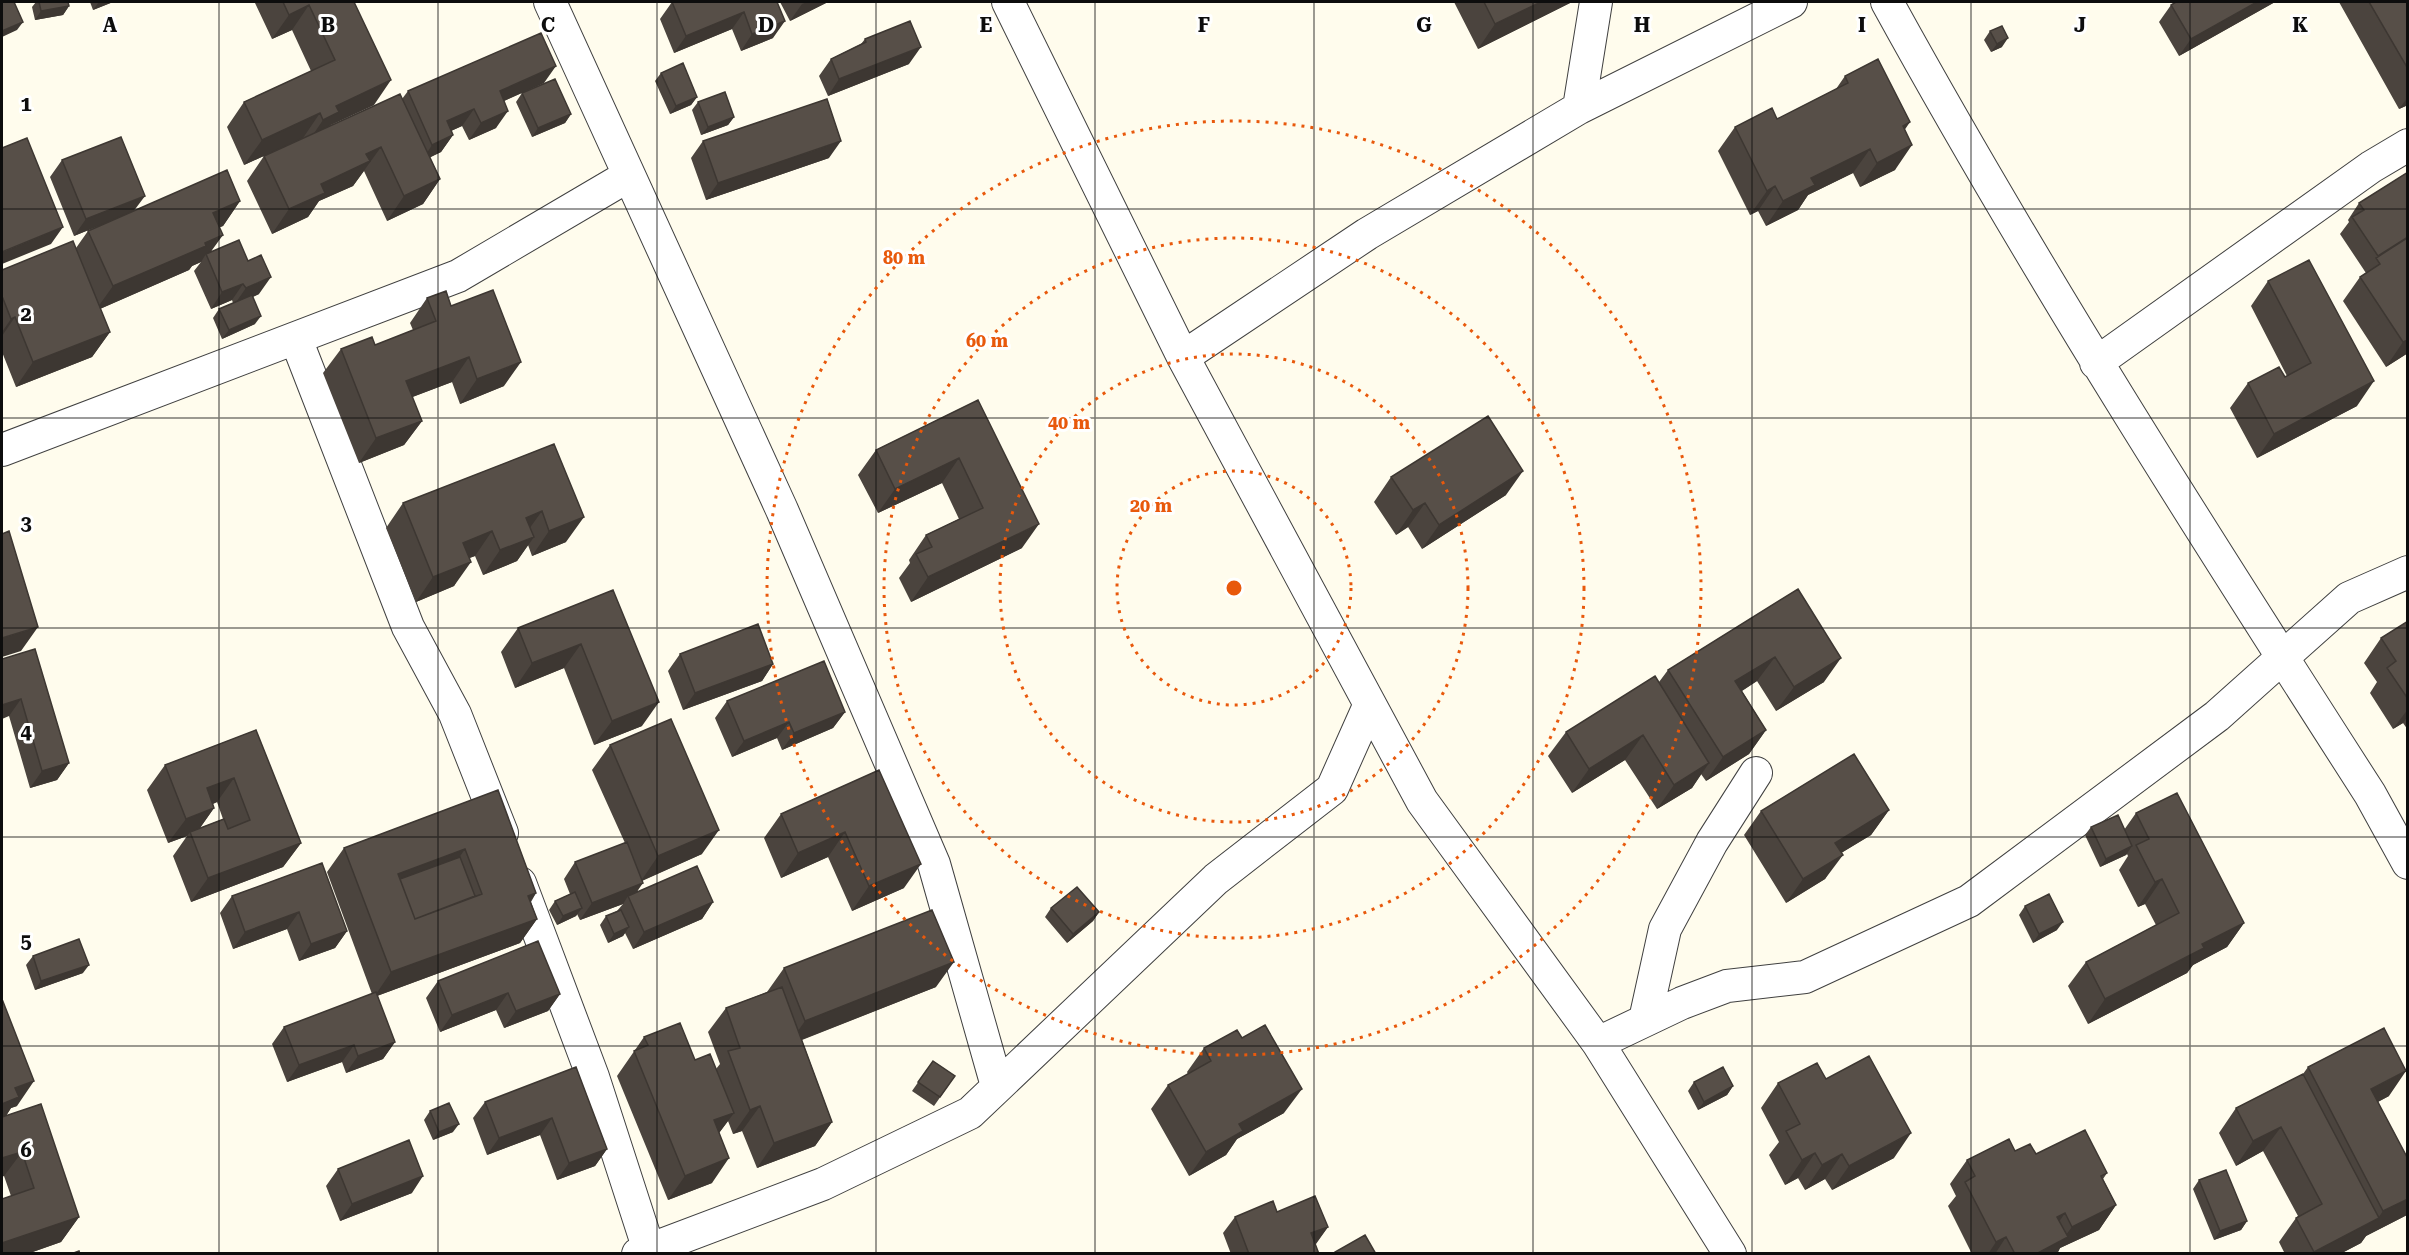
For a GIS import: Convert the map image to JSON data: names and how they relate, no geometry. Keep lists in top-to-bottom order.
{
  "grid": {
    "columns": [
      "A",
      "B",
      "C",
      "D",
      "E",
      "F",
      "G",
      "H",
      "I",
      "J",
      "K"
    ],
    "rows": [
      "1",
      "2",
      "3",
      "4",
      "5",
      "6"
    ]
  },
  "rings": [
    "80 m",
    "60 m",
    "40 m",
    "20 m"
  ]
}
